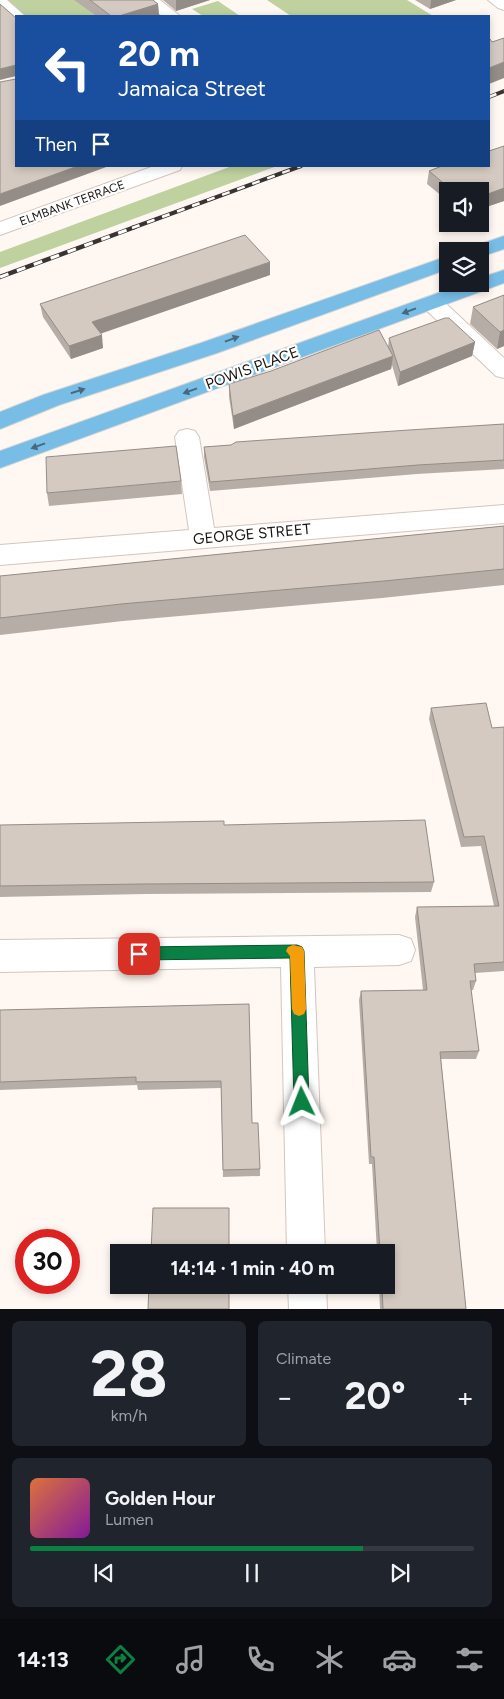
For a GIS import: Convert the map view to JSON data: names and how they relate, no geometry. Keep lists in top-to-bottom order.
{
  "streets": {
    "main road": ["POWIS PLACE"],
    "street": ["ELMBANK TERRACE", "GEORGE STREET"]
  },
  "page": {
    "turn": ["20 m", "Jamaica Street"],
    "then": "Then",
    "limit": "30",
    "trip": "14:14 · 1 min · 40 m",
    "tile": [
      ["28", "km/h"],
      "Climate"
    ],
    "heat": ["−", "20°", "+"],
    "song": ["Golden Hour", "Lumen"],
    "tabs": "14:13"
  }
}
